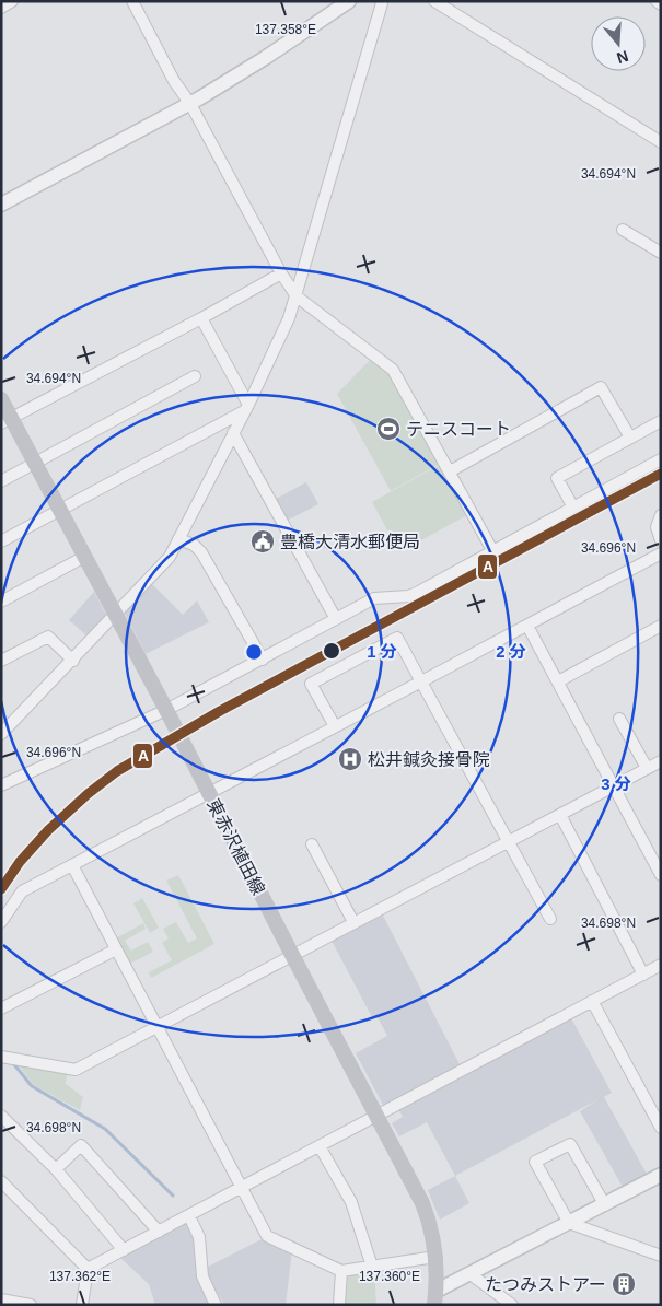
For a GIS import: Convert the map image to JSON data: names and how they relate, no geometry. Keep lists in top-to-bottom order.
{
  "streets": {
    "main road": ["東赤沢植田線"]
  },
  "places": {
    "sports": ["テニスコート"],
    "public building": ["豊橋大清水郵便局"],
    "hospital": ["松井鍼灸接骨院"],
    "building": ["たつみストアー"]
  },
  "lines": ["transit line A"],
  "north": "bottom",
  "coordinates": [
    "137.358°E",
    "34.694°N",
    "34.696°N",
    "34.698°N",
    "137.362°E",
    "137.360°E"
  ],
  "rings": ["1 分", "2 分", "3 分"]
}
